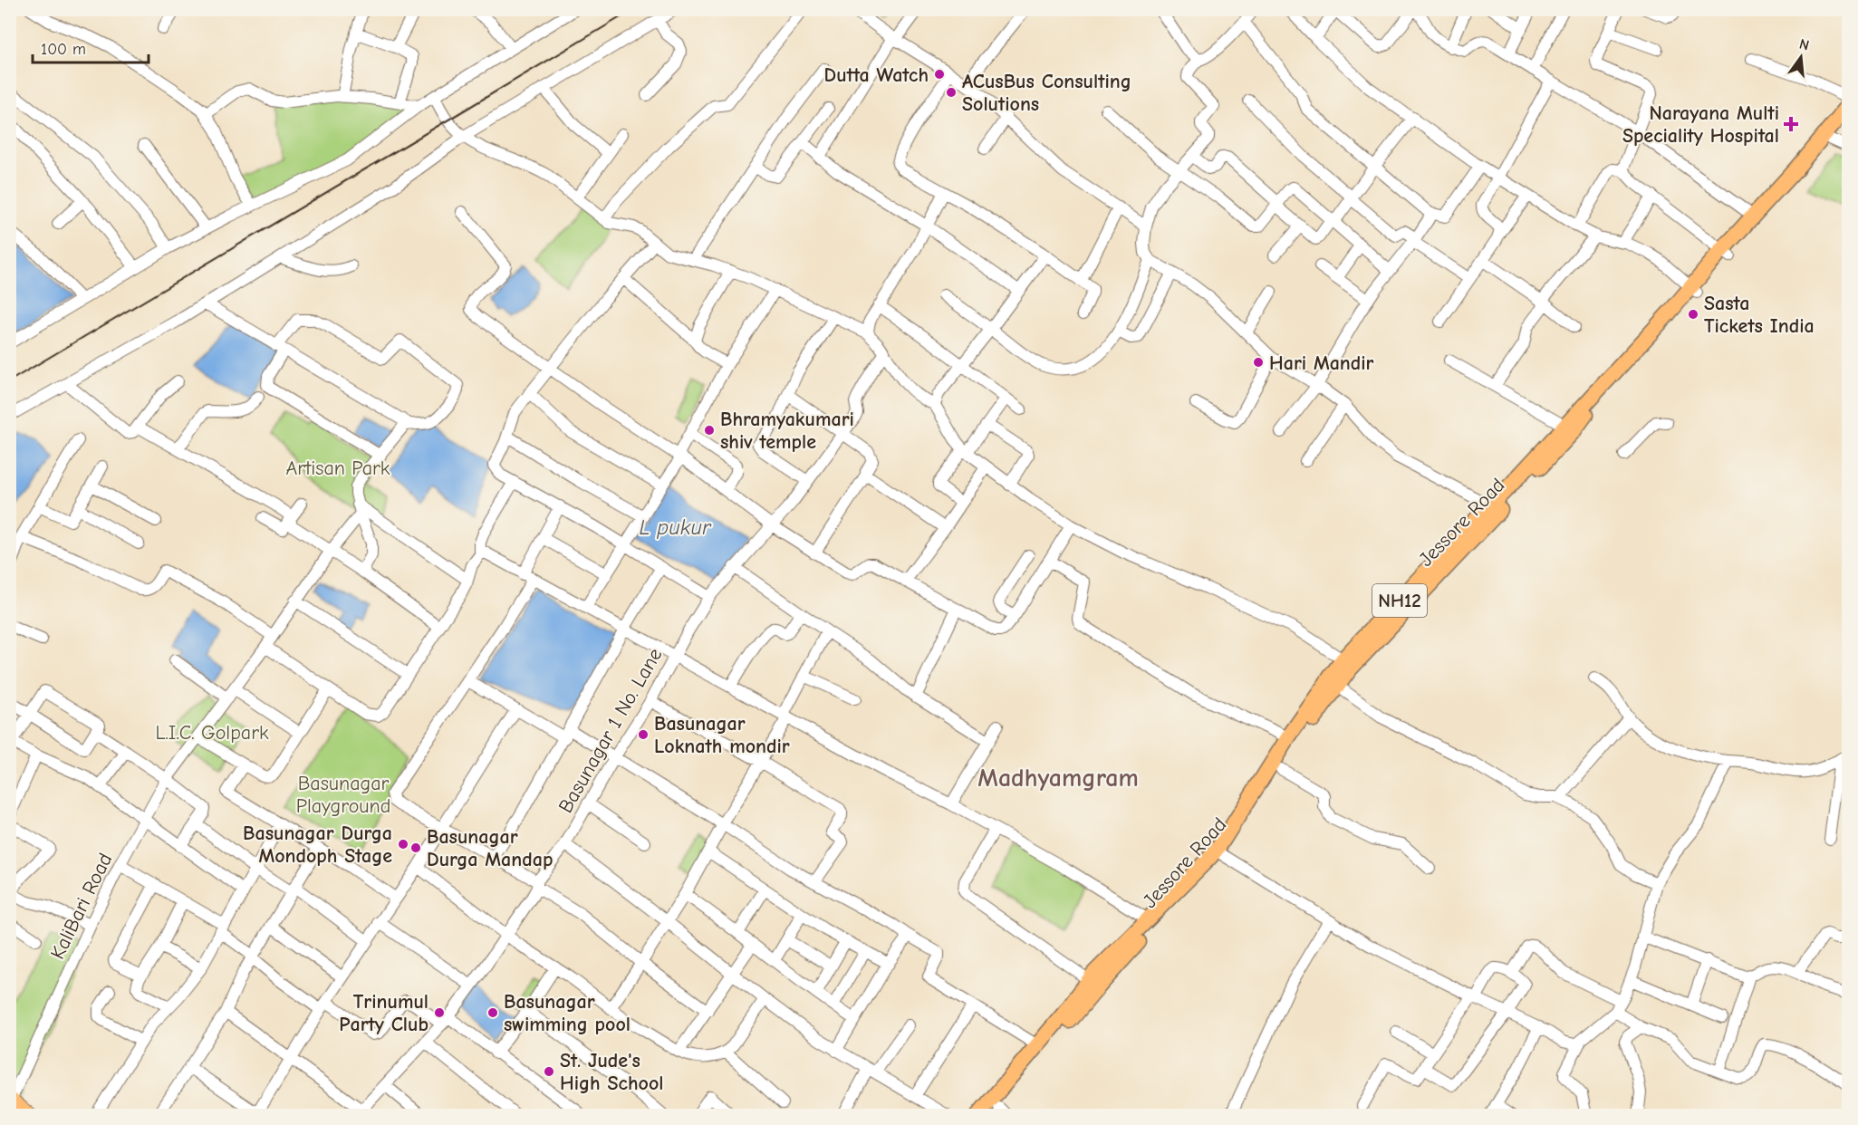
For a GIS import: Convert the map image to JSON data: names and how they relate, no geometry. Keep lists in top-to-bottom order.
{
  "streets": {
    "highway": ["Jessore Road", "NH12"],
    "street": ["Basunagar 1 No. Lane", "KaliBari Road"]
  },
  "crossings": [
    ["Jessore Road", "NH12"]
  ],
  "districts": ["Madhyamgram"],
  "water": ["L pukur"],
  "parks": ["Artisan Park", "L.I.C. Golpark", "Basunagar Playground"],
  "places": {
    "other": [
      "Dutta Watch",
      "ACusBus Consulting Solutions",
      "Sasta Tickets India",
      "Hari Mandir",
      "Bhramyakumari shiv temple",
      "Basunagar Loknath mondir",
      "Basunagar Durga Mondoph Stage",
      "Basunagar Durga Mandap",
      "Trinumul Party Club",
      "Basunagar swimming pool",
      "St. Jude's High School"
    ],
    "health": ["Narayana Multi Speciality Hospital"]
  },
  "scale_bar": "100 m",
  "north": "top"
}
